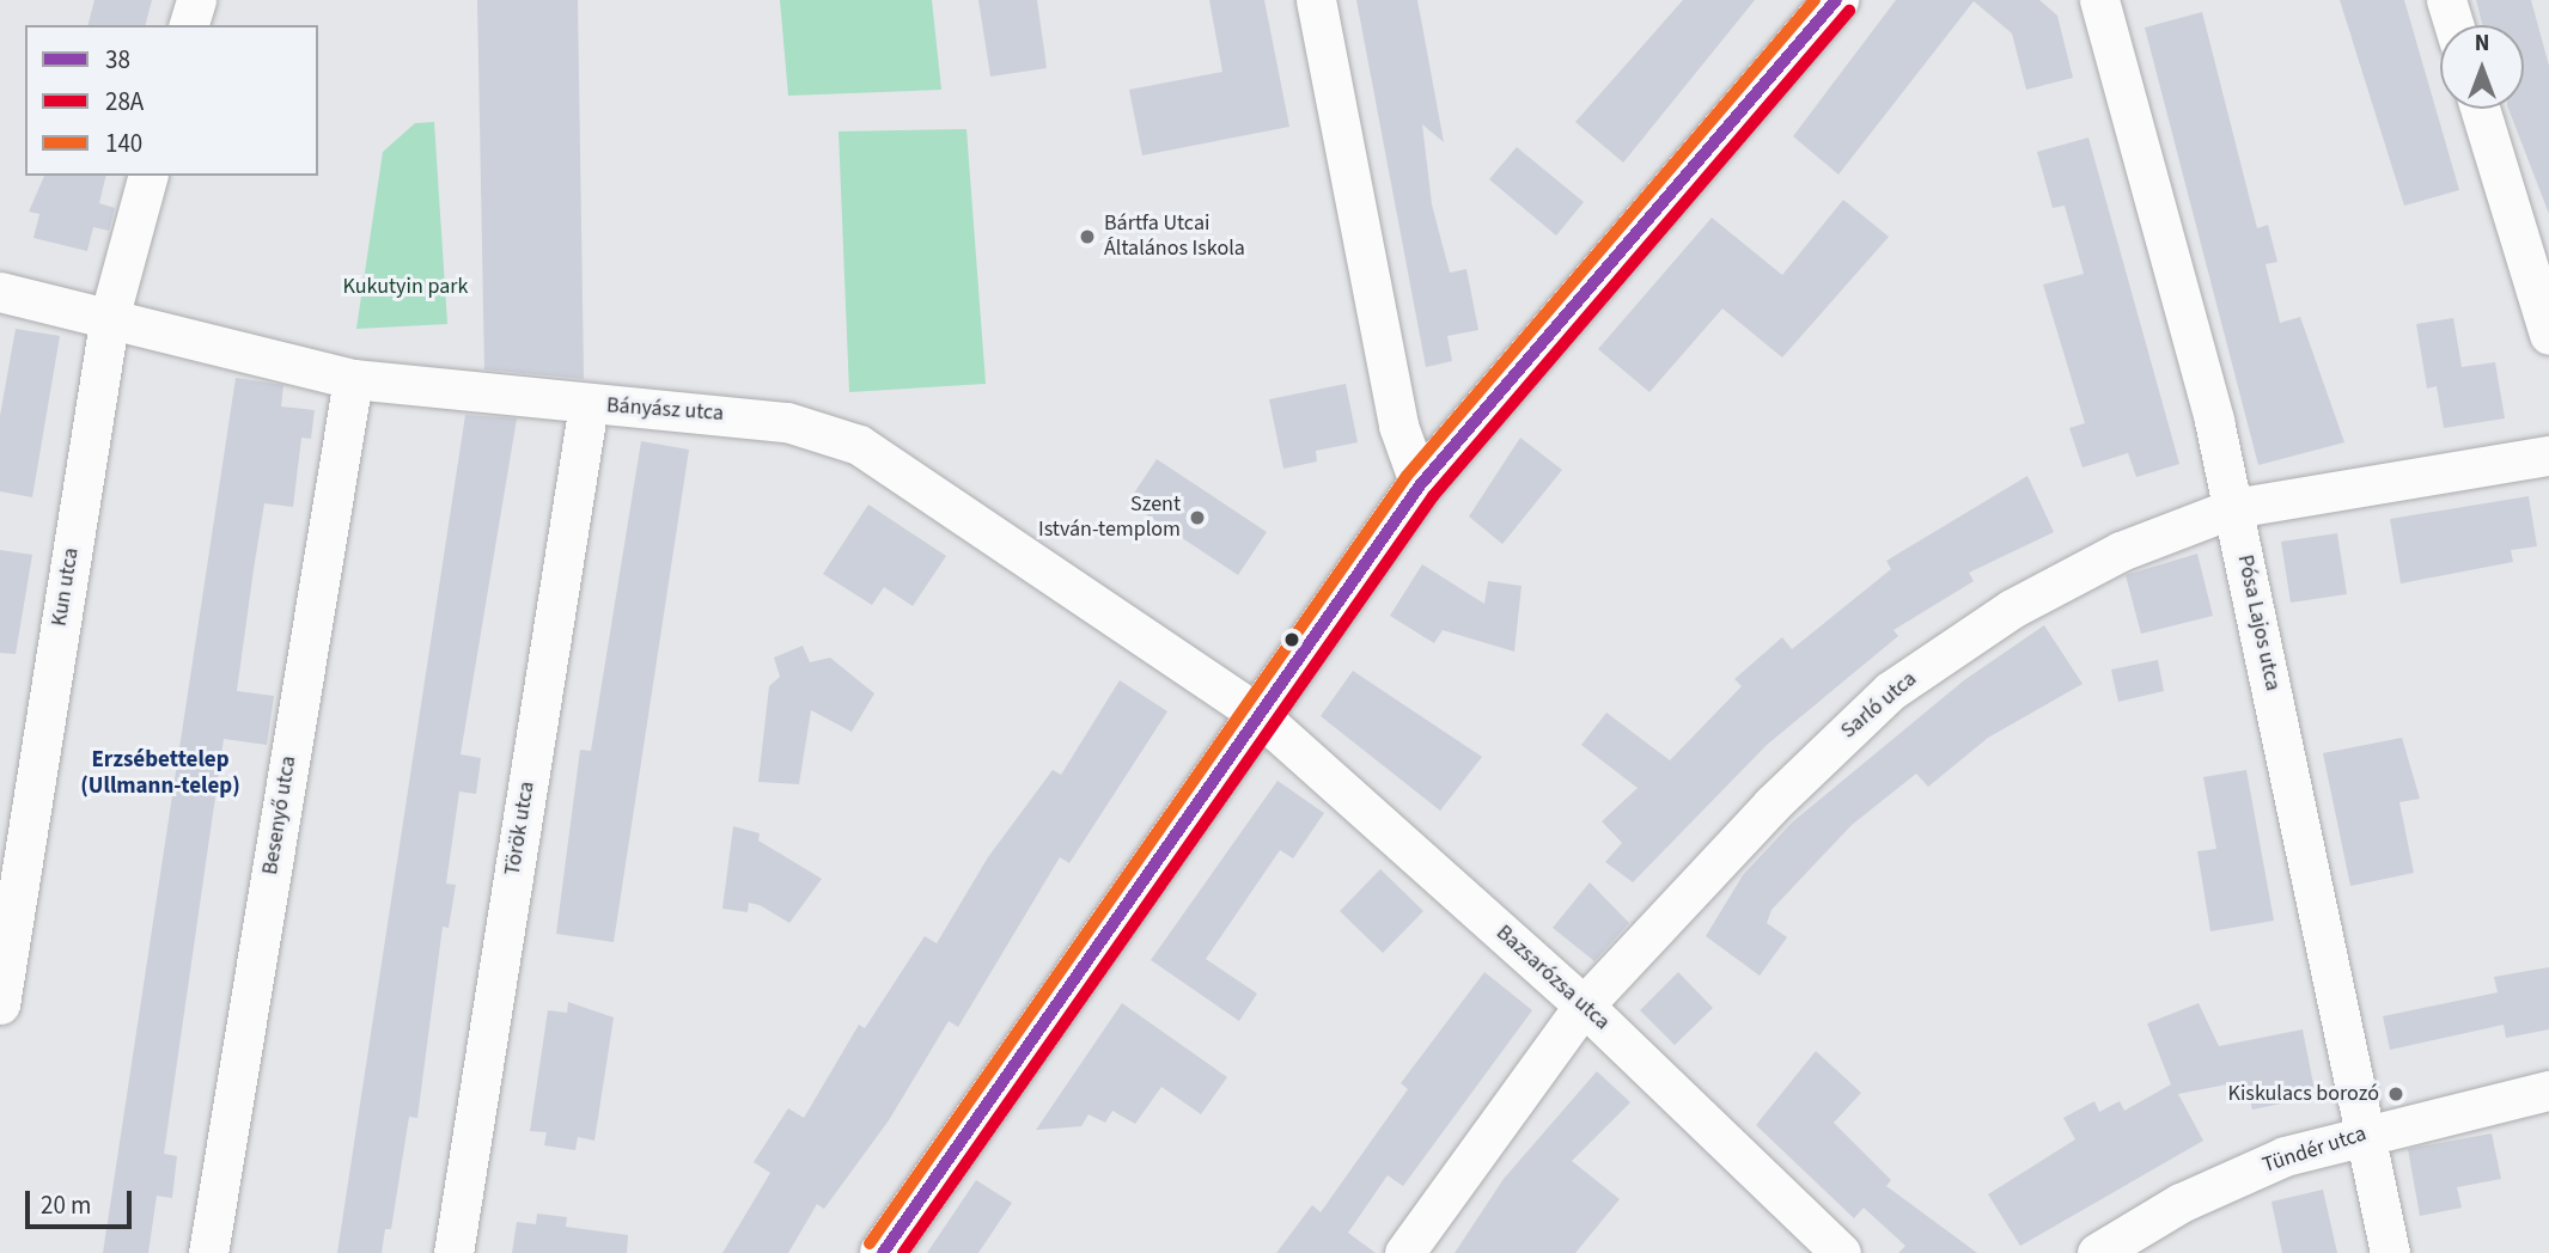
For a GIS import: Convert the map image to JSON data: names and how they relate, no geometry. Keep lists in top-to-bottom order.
{
  "streets": {
    "street": [
      "Bányász utca",
      "Kun utca",
      "Pósa Lajos utca",
      "Sarló utca",
      "Besenyő utca",
      "Török utca",
      "Bazsarózsa utca",
      "Tündér utca"
    ]
  },
  "crossings": [
    ["Bányász utca", "Kun utca"],
    ["Bányász utca", "Besenyő utca"],
    ["Bányász utca", "Török utca"],
    ["Bányász utca", "Bazsarózsa utca"],
    ["Pósa Lajos utca", "Sarló utca"],
    ["Pósa Lajos utca", "Tündér utca"],
    ["Sarló utca", "Bazsarózsa utca"]
  ],
  "districts": ["Erzsébettelep (Ullmann-telep)"],
  "parks": ["Kukutyin park"],
  "places": ["Bártfa Utcai Általános Iskola", "Szent István-templom", "Kiskulacs borozó"],
  "lines": ["transit line 38", "transit line 140", "transit line 28A"],
  "legend": ["38", "28A", "140"],
  "scale_bar": "20 m",
  "north": "top"
}
